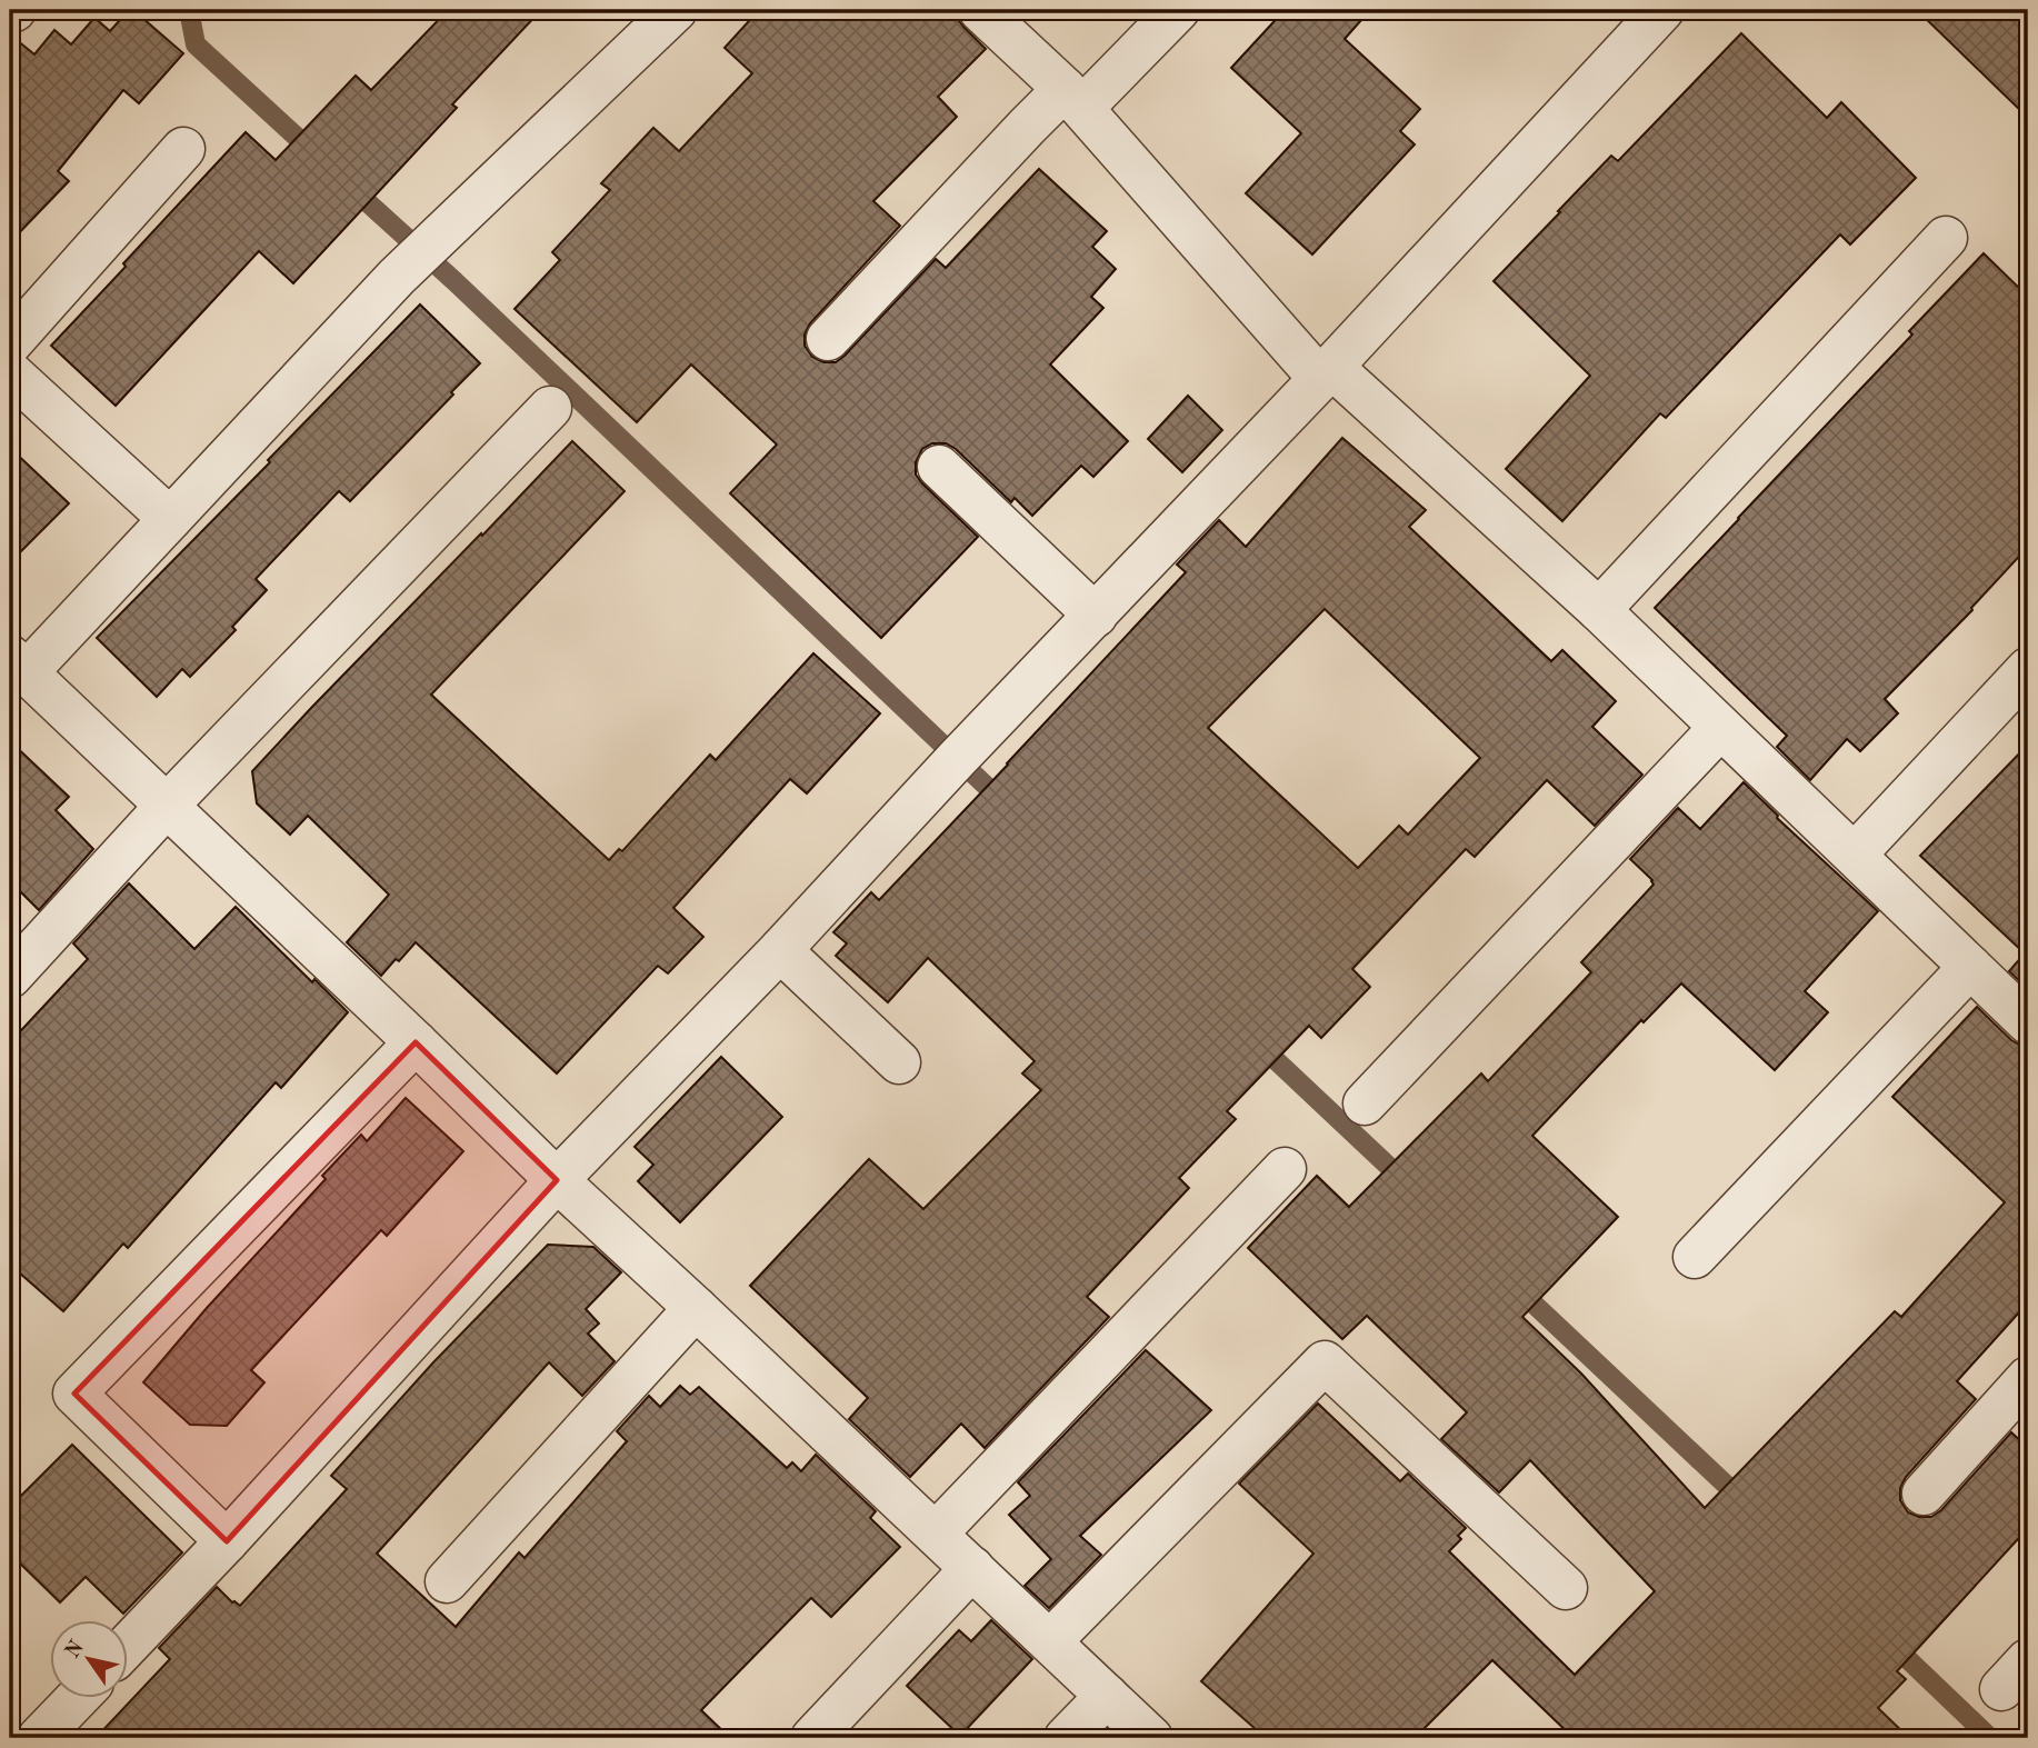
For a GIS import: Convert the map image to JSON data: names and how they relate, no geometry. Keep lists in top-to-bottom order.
{
  "north": "top left"
}
